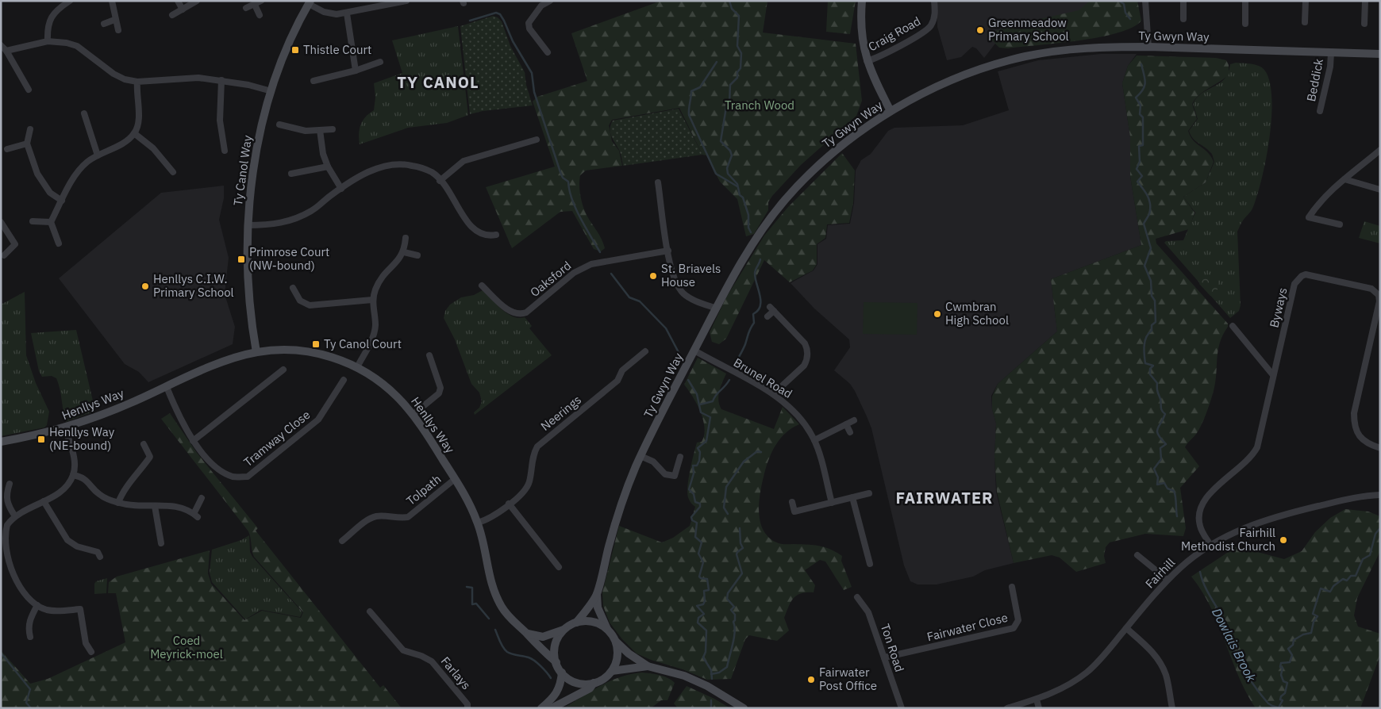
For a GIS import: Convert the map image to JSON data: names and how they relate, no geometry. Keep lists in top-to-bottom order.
{
  "streets": {
    "street": [
      "Craig Road",
      "Ty Gwyn Way",
      "Beddick",
      "Ty Canol Way",
      "Oaksford",
      "Byways",
      "Brunel Road",
      "Henllys Way",
      "Neerings",
      "Tramway Close",
      "Tolpath",
      "Fairhill",
      "Fairwater Close",
      "Ton Road",
      "Farlays"
    ]
  },
  "crossings": [
    ["Ty Gwyn Way", "Beddick"],
    ["Ty Gwyn Way", "Brunel Road"],
    ["Ty Gwyn Way", "Henllys Way"],
    ["Ty Canol Way", "Henllys Way"],
    ["Byways", "Fairhill"],
    ["Henllys Way", "Neerings"],
    ["Henllys Way", "Tramway Close"],
    ["Henllys Way", "Tolpath"],
    ["Fairwater Close", "Ton Road"]
  ],
  "districts": ["TY CANOL", "FAIRWATER"],
  "water": ["Dowlais Brook"],
  "parks": ["Tranch Wood", "Coed Meyrick-moel"],
  "places": {
    "other": [
      "Greenmeadow Primary School",
      "St. Briavels House",
      "Henllys C.I.W. Primary School",
      "Cwmbran High School",
      "Fairhill Methodist Church",
      "Fairwater Post Office"
    ],
    "transit": [
      "Thistle Court",
      "Primrose Court (NW-bound)",
      "Ty Canol Court",
      "Henllys Way (NE-bound)"
    ]
  }
}
